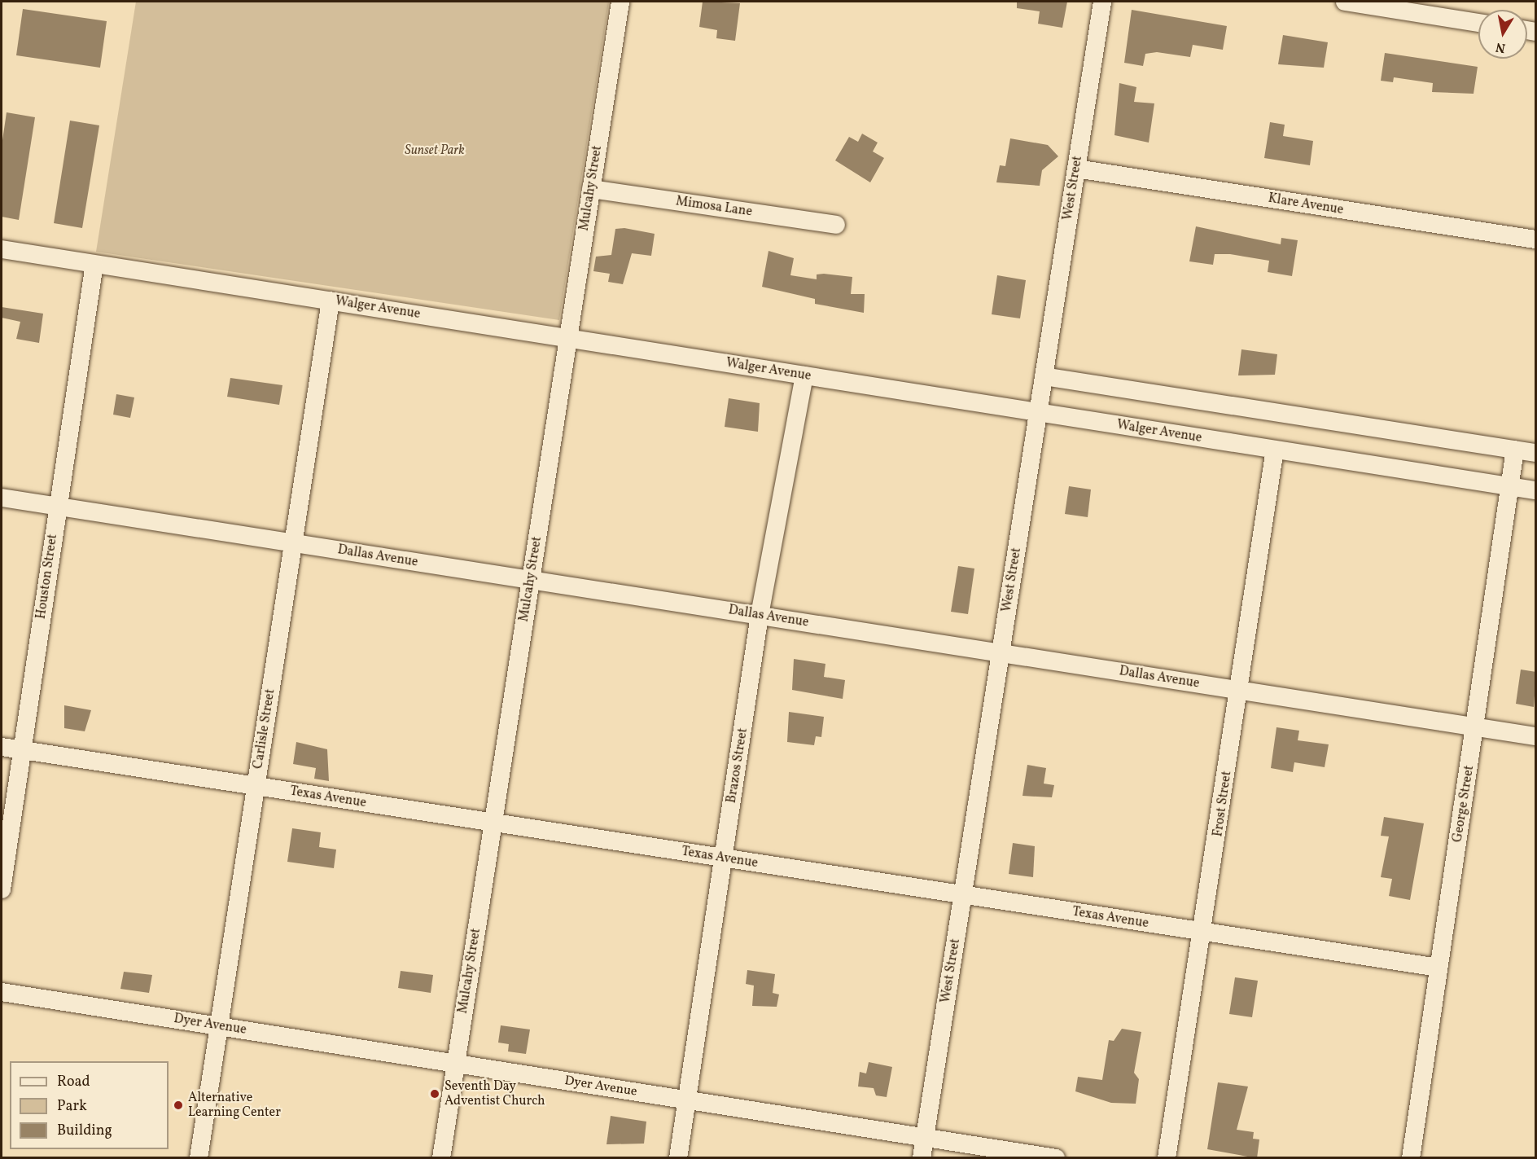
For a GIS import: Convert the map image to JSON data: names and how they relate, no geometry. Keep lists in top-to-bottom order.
{
  "streets": {
    "street": [
      "Mulcahy Street",
      "West Street",
      "Klare Avenue",
      "Mimosa Lane",
      "Walger Avenue",
      "Dallas Avenue",
      "Houston Street",
      "Carlisle Street",
      "Brazos Street",
      "Texas Avenue",
      "Frost Street",
      "George Street",
      "Dyer Avenue"
    ]
  },
  "crossings": [
    ["Mulcahy Street", "Mimosa Lane"],
    ["Mulcahy Street", "Walger Avenue"],
    ["Mulcahy Street", "Dallas Avenue"],
    ["Mulcahy Street", "Texas Avenue"],
    ["Mulcahy Street", "Dyer Avenue"],
    ["West Street", "Klare Avenue"],
    ["West Street", "Walger Avenue"],
    ["West Street", "Dallas Avenue"],
    ["West Street", "Texas Avenue"],
    ["West Street", "Dyer Avenue"],
    ["Walger Avenue", "Houston Street"],
    ["Walger Avenue", "Carlisle Street"],
    ["Walger Avenue", "Brazos Street"],
    ["Walger Avenue", "Frost Street"],
    ["Walger Avenue", "George Street"],
    ["Dallas Avenue", "Houston Street"],
    ["Dallas Avenue", "Carlisle Street"],
    ["Dallas Avenue", "Brazos Street"],
    ["Dallas Avenue", "Frost Street"],
    ["Dallas Avenue", "George Street"],
    ["Houston Street", "Texas Avenue"],
    ["Carlisle Street", "Texas Avenue"],
    ["Carlisle Street", "Dyer Avenue"],
    ["Brazos Street", "Texas Avenue"],
    ["Brazos Street", "Dyer Avenue"],
    ["Texas Avenue", "Frost Street"],
    ["Texas Avenue", "George Street"]
  ],
  "parks": ["Sunset Park"],
  "places": ["Seventh Day Adventist Church", "Alternative Learning Center"],
  "legend": ["Road", "Park", "Building"],
  "north": "bottom"
}
